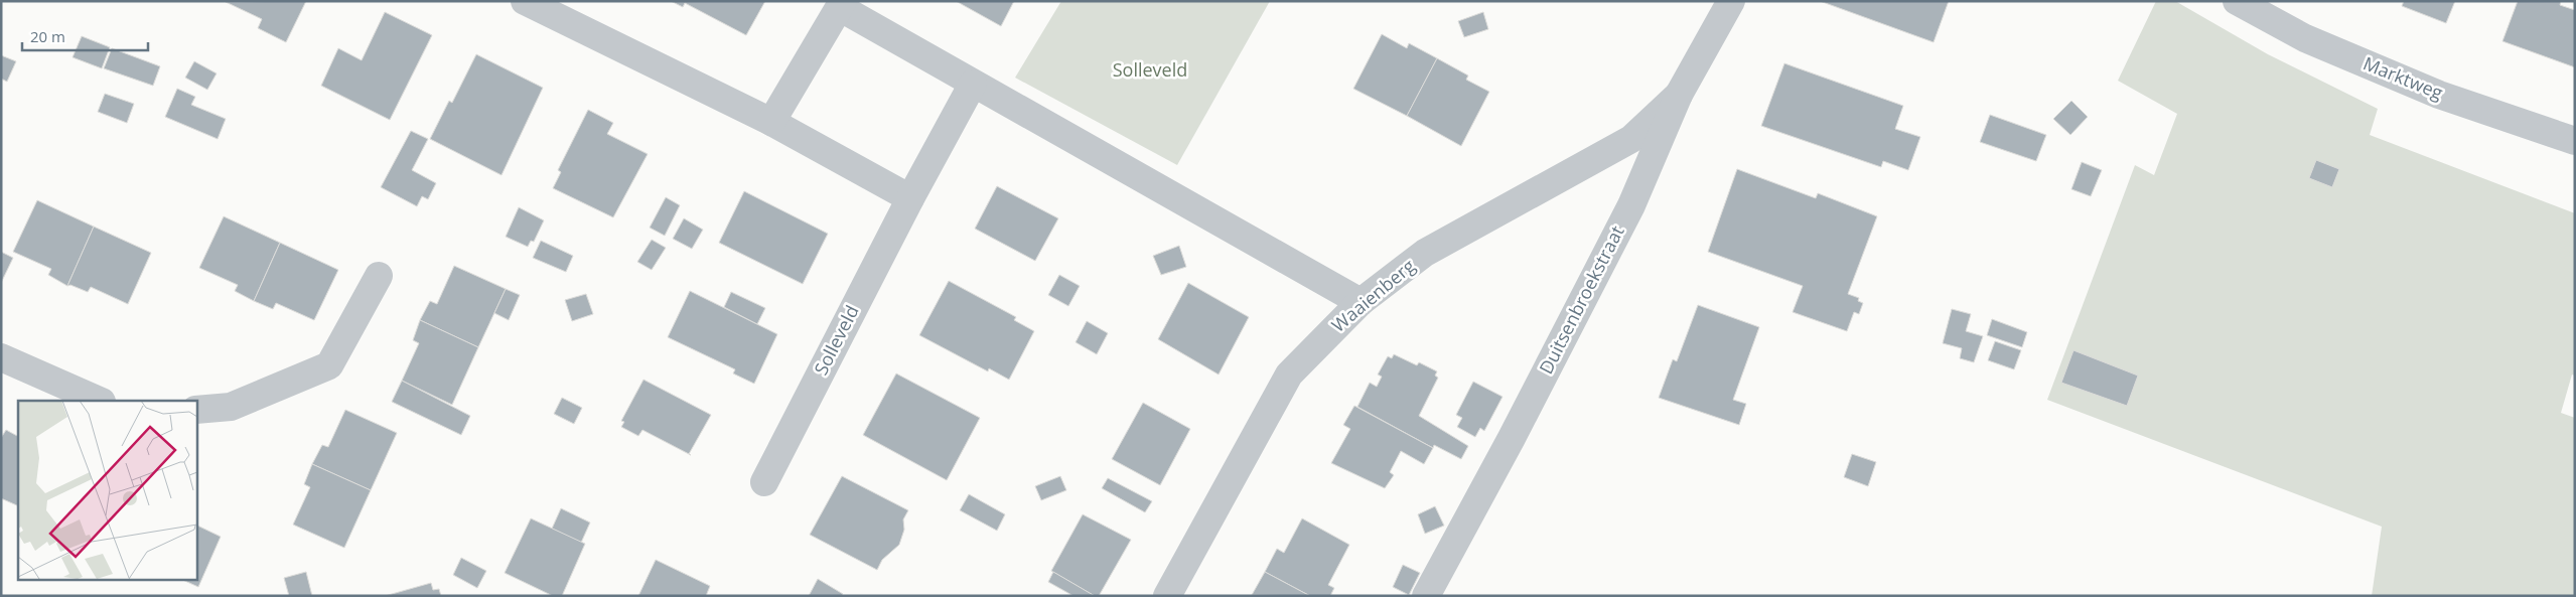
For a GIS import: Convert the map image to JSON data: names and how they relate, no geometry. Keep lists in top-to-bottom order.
{
  "streets": {
    "street": [
      "Marktweg",
      "Waaienberg",
      "Duitsenbroekstraat",
      "Solleveld"
    ]
  },
  "crossings": [
    ["Waaienberg", "Duitsenbroekstraat"]
  ],
  "parks": ["Solleveld"],
  "scale_bar": "20 m"
}
